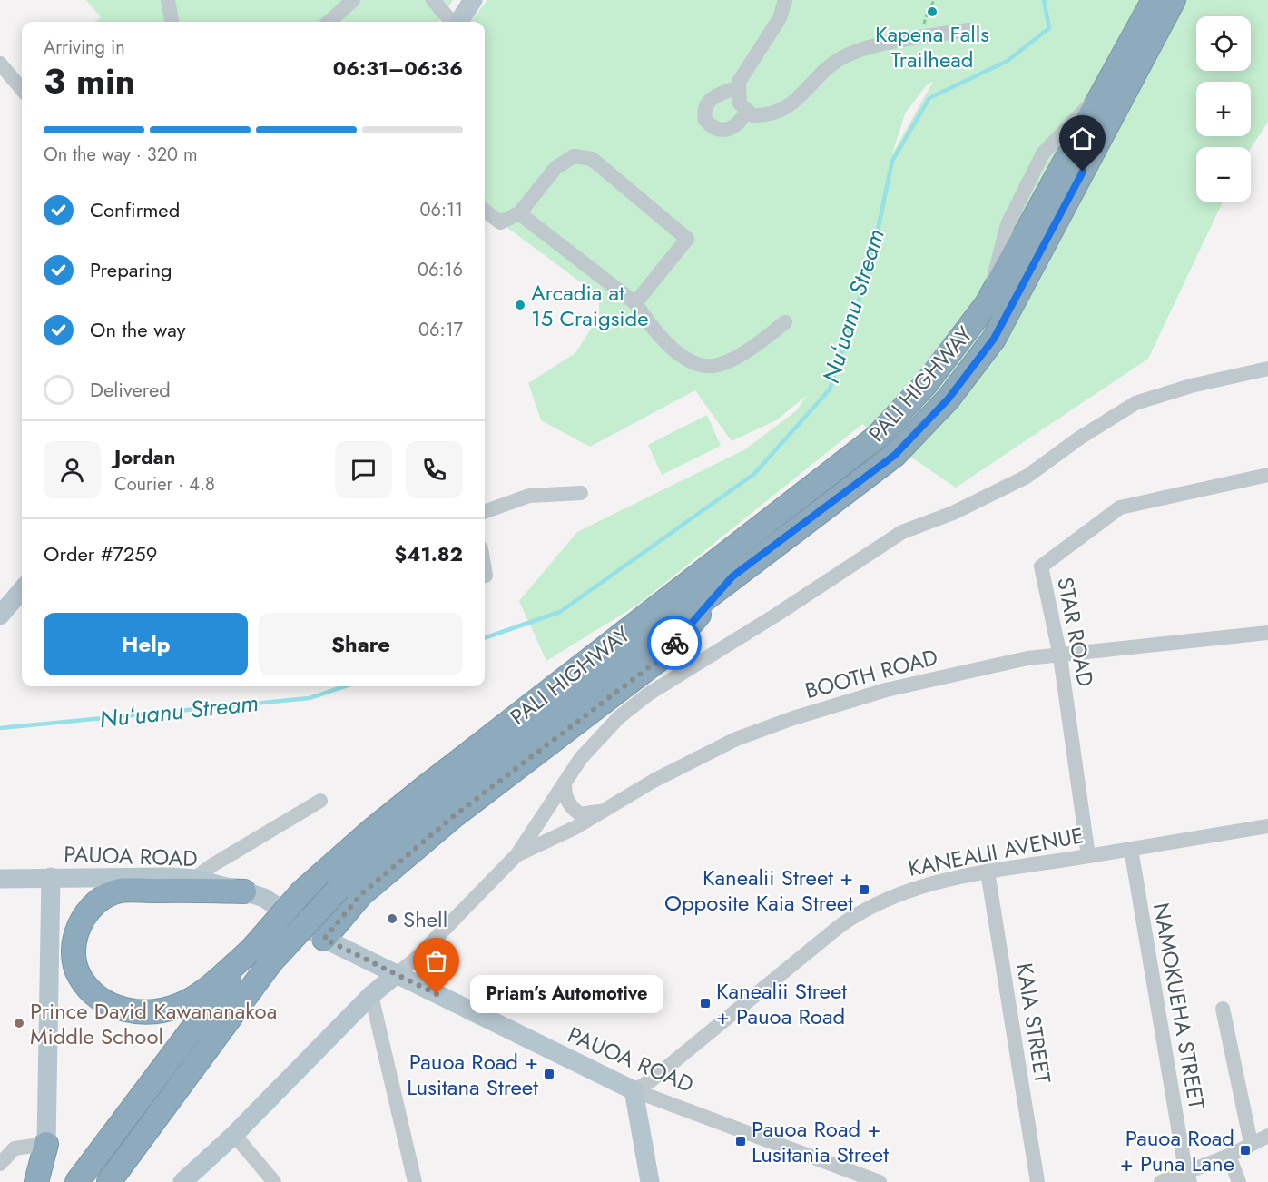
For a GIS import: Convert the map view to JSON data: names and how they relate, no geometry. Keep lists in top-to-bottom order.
{
  "streets": {
    "highway": ["PALI HIGHWAY"],
    "main road": ["PAUOA ROAD"],
    "street": [
      "STAR ROAD",
      "BOOTH ROAD",
      "KANEALII AVENUE",
      "NAMOKUEHA STREET",
      "KAIA STREET"
    ]
  },
  "crossings": [
    ["STAR ROAD", "BOOTH ROAD"],
    ["STAR ROAD", "KANEALII AVENUE"],
    ["KANEALII AVENUE", "PAUOA ROAD"],
    ["KANEALII AVENUE", "NAMOKUEHA STREET"],
    ["KANEALII AVENUE", "KAIA STREET"]
  ],
  "water": ["Nuʻuanu Stream"],
  "places": {
    "other": [
      "Kapena Falls Trailhead",
      "Arcadia at 15 Craigside",
      "Shell",
      "Priam’s Automotive",
      "Prince David Kawananakoa Middle School"
    ],
    "transit": [
      "Kanealii Street + Opposite Kaia Street",
      "Kanealii Street + Pauoa Road",
      "Pauoa Road + Lusitana Street",
      "Pauoa Road + Lusitania Street",
      "Pauoa Road + Puna Lane"
    ]
  },
  "page": {
    "map_buttons": ["+", "−"],
    "heading": ["3 min", "Arriving in", "06:31–06:36"],
    "panel": [
      "Jordan",
      "Courier · 4.8",
      "Order #7259",
      "$41.82"
    ],
    "bar": "On the way · 320 m",
    "list": [
      ["Confirmed", "06:11"],
      ["Preparing", "06:16"],
      ["On the way", "06:17"],
      "Delivered"
    ],
    "buttons": ["Help", "Share"],
    "bubble": "Priam’s Automotive"
  }
}
